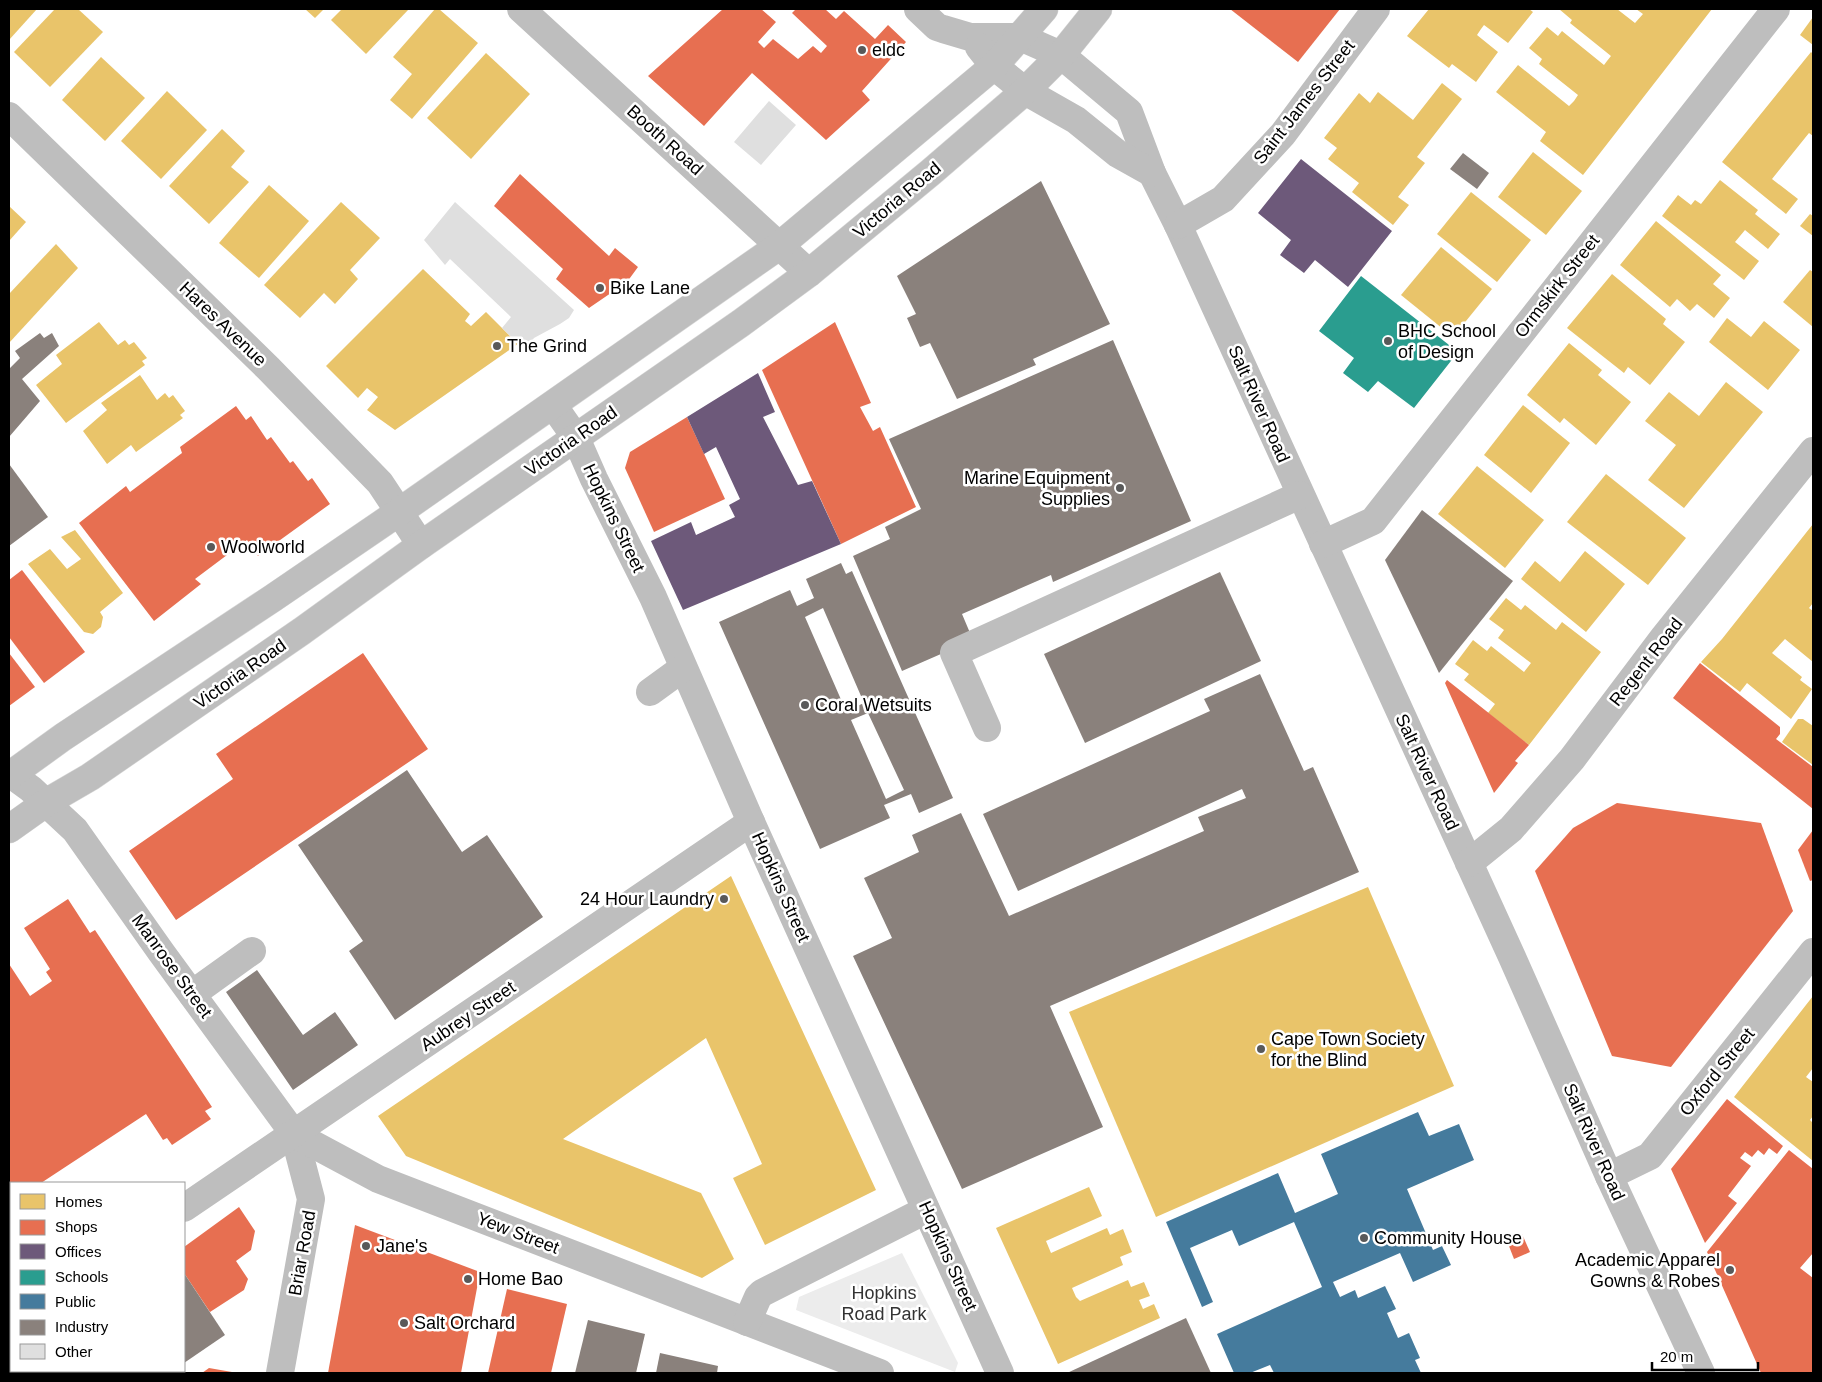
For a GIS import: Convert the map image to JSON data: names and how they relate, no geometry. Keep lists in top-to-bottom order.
{
  "streets": {
    "street": [
      "Saint James Street",
      "Booth Road",
      "Victoria Road",
      "Ormskirk Street",
      "Hares Avenue",
      "Salt River Road",
      "Hopkins Street",
      "Regent Road",
      "Manrose Street",
      "Aubrey Street",
      "Oxford Street",
      "Yew Street",
      "Briar Road"
    ]
  },
  "crossings": [
    ["Saint James Street", "Salt River Road"],
    ["Booth Road", "Victoria Road"],
    ["Victoria Road", "Hares Avenue"],
    ["Victoria Road", "Salt River Road"],
    ["Victoria Road", "Hopkins Street"],
    ["Victoria Road", "Manrose Street"],
    ["Ormskirk Street", "Salt River Road"],
    ["Salt River Road", "Regent Road"],
    ["Salt River Road", "Oxford Street"],
    ["Hopkins Street", "Aubrey Street"],
    ["Manrose Street", "Aubrey Street"],
    ["Manrose Street", "Yew Street"],
    ["Manrose Street", "Briar Road"],
    ["Aubrey Street", "Yew Street"],
    ["Aubrey Street", "Briar Road"],
    ["Yew Street", "Briar Road"]
  ],
  "parks": ["Hopkins Road Park"],
  "places": [
    "eldc",
    "Bike Lane",
    "BHC School of Design",
    "The Grind",
    "Marine Equipment Supplies",
    "Woolworld",
    "Coral Wetsuits",
    "24 Hour Laundry",
    "Cape Town Society for the Blind",
    "Community House",
    "Jane's",
    "Academic Apparel Gowns & Robes",
    "Home Bao",
    "Salt Orchard"
  ],
  "legend": [
    "Homes",
    "Shops",
    "Offices",
    "Schools",
    "Public",
    "Industry",
    "Other"
  ],
  "scale_bar": "20 m"
}
